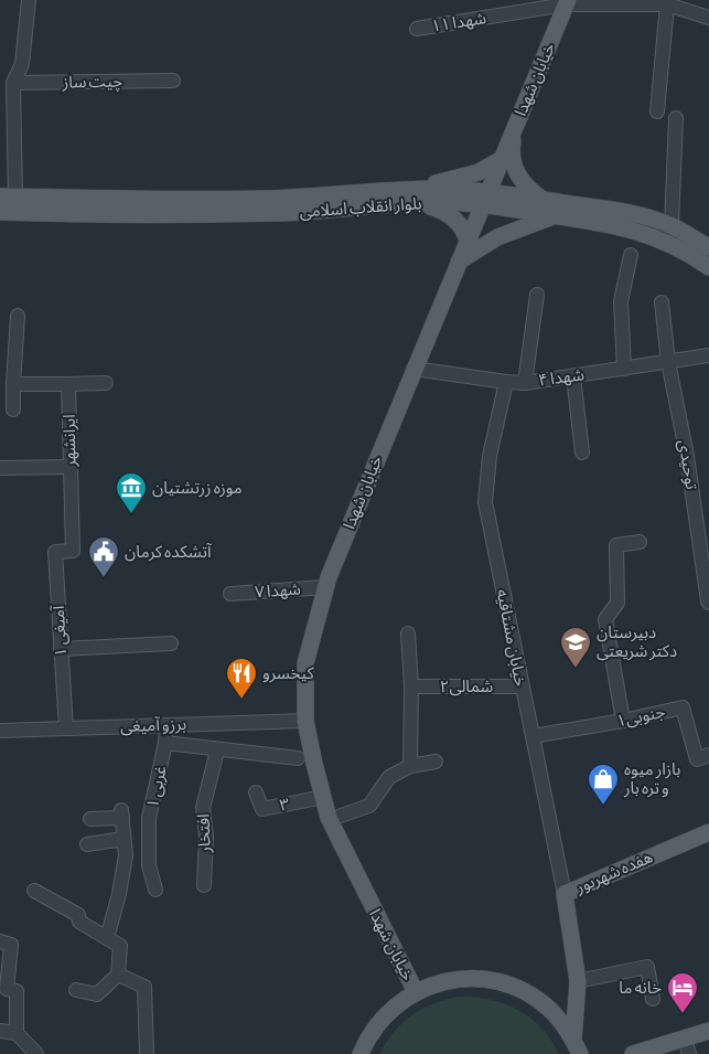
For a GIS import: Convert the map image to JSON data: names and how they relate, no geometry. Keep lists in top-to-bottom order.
{
  "streets": {
    "main road": ["خیابان شهدا", "بلوار انقلاب اسلامی", "هفده شهریور"],
    "street": [
      "شهدا ۱۱",
      "چیت ساز",
      "شهدا ۴",
      "ایرانشهر",
      "توحیدی",
      "شهدا ۷",
      "آمیغی ۱",
      "خیابان مشتاقیه",
      "شمالی۲",
      "جنوبی۱",
      "برزو آمیغی",
      "۱ غربی",
      "۳",
      "افتخار"
    ]
  },
  "crossings": [
    ["شهدا ۱۱", "خیابان شهدا"],
    ["خیابان شهدا", "بلوار انقلاب اسلامی"],
    ["خیابان شهدا", "شهدا ۴"],
    ["خیابان شهدا", "شهدا ۷"],
    ["خیابان شهدا", "برزو آمیغی"],
    ["خیابان شهدا", "۳"],
    ["شهدا ۴", "توحیدی"],
    ["شهدا ۴", "خیابان مشتاقیه"],
    ["ایرانشهر", "آمیغی ۱"],
    ["آمیغی ۱", "برزو آمیغی"],
    ["خیابان مشتاقیه", "شمالی۲"],
    ["خیابان مشتاقیه", "جنوبی۱"],
    ["خیابان مشتاقیه", "هفده شهریور"],
    ["برزو آمیغی", "۱ غربی"]
  ],
  "places": {
    "museum": ["موزه زرتشتیان"],
    "public building": ["آتشکده کرمان"],
    "school or university": ["دبیرستان دکتر شریعتی"],
    "restaurant": ["کیخسرو"],
    "shop": ["بازار میوه و تره بار"],
    "hotel": ["خانه ما"]
  }
}
